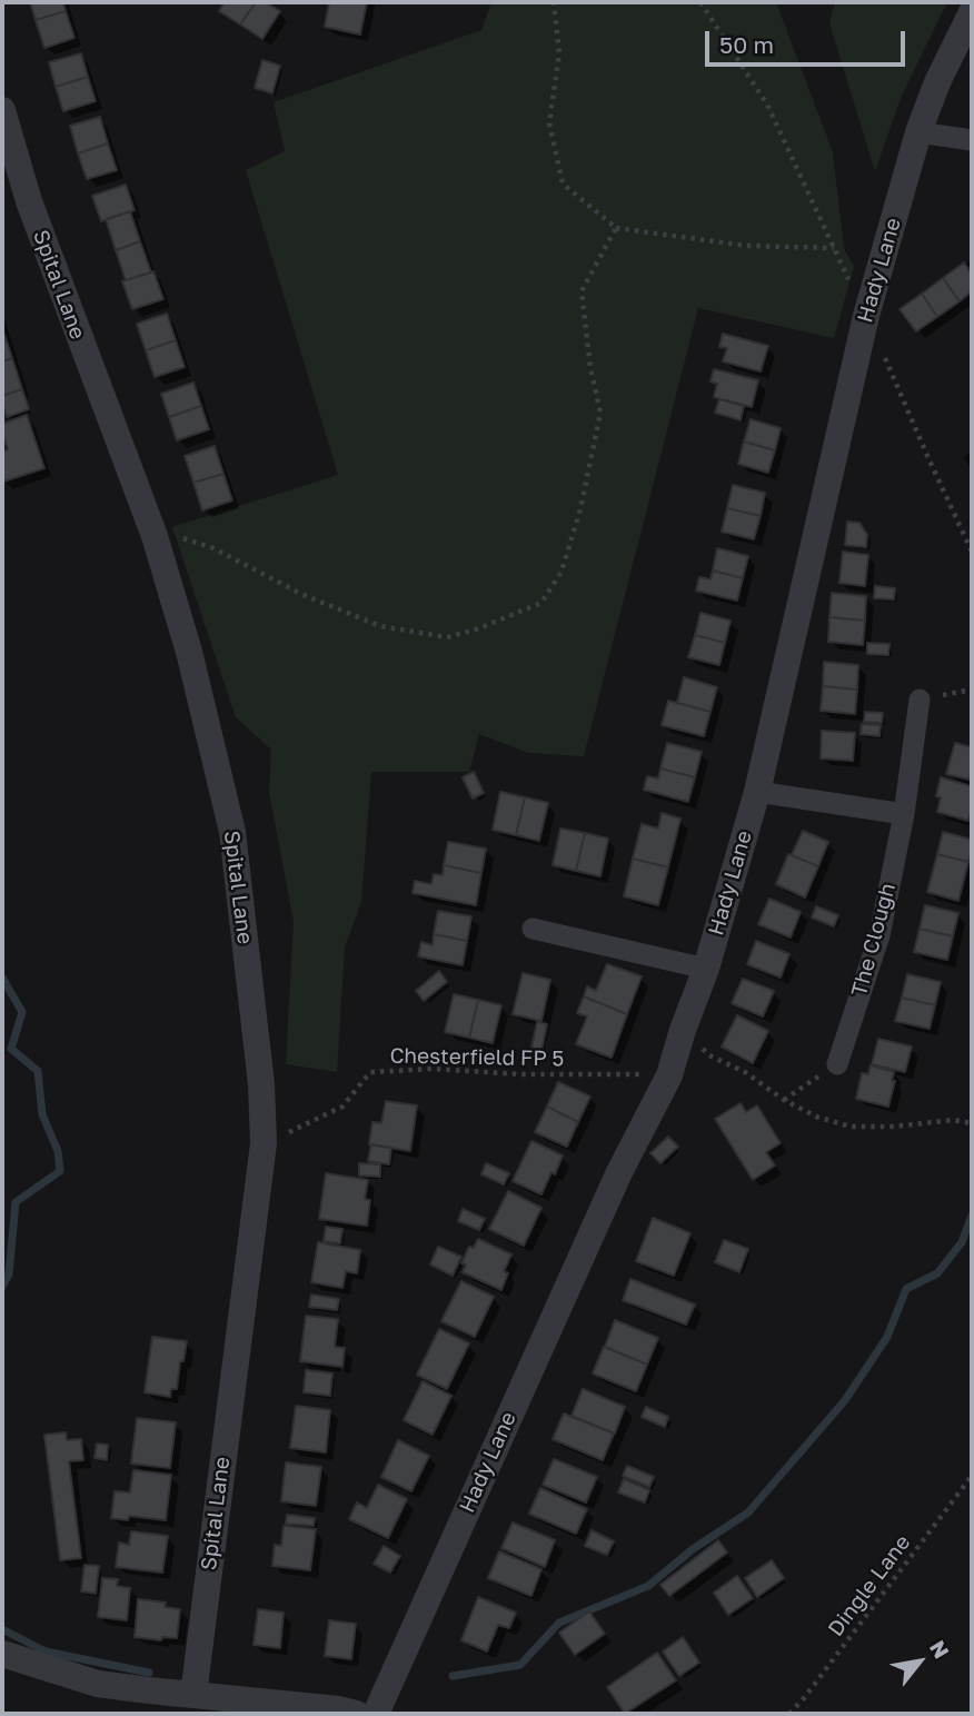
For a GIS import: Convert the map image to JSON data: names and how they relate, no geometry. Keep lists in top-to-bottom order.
{
  "streets": {
    "street": ["Hady Lane", "Spital Lane", "The Clough"],
    "path": ["Chesterfield FP 5", "Dingle Lane"]
  },
  "crossings": [
    ["Hady Lane", "Chesterfield FP 5"],
    ["Spital Lane", "Chesterfield FP 5"]
  ],
  "scale_bar": "50 m",
  "north": "top right"
}
